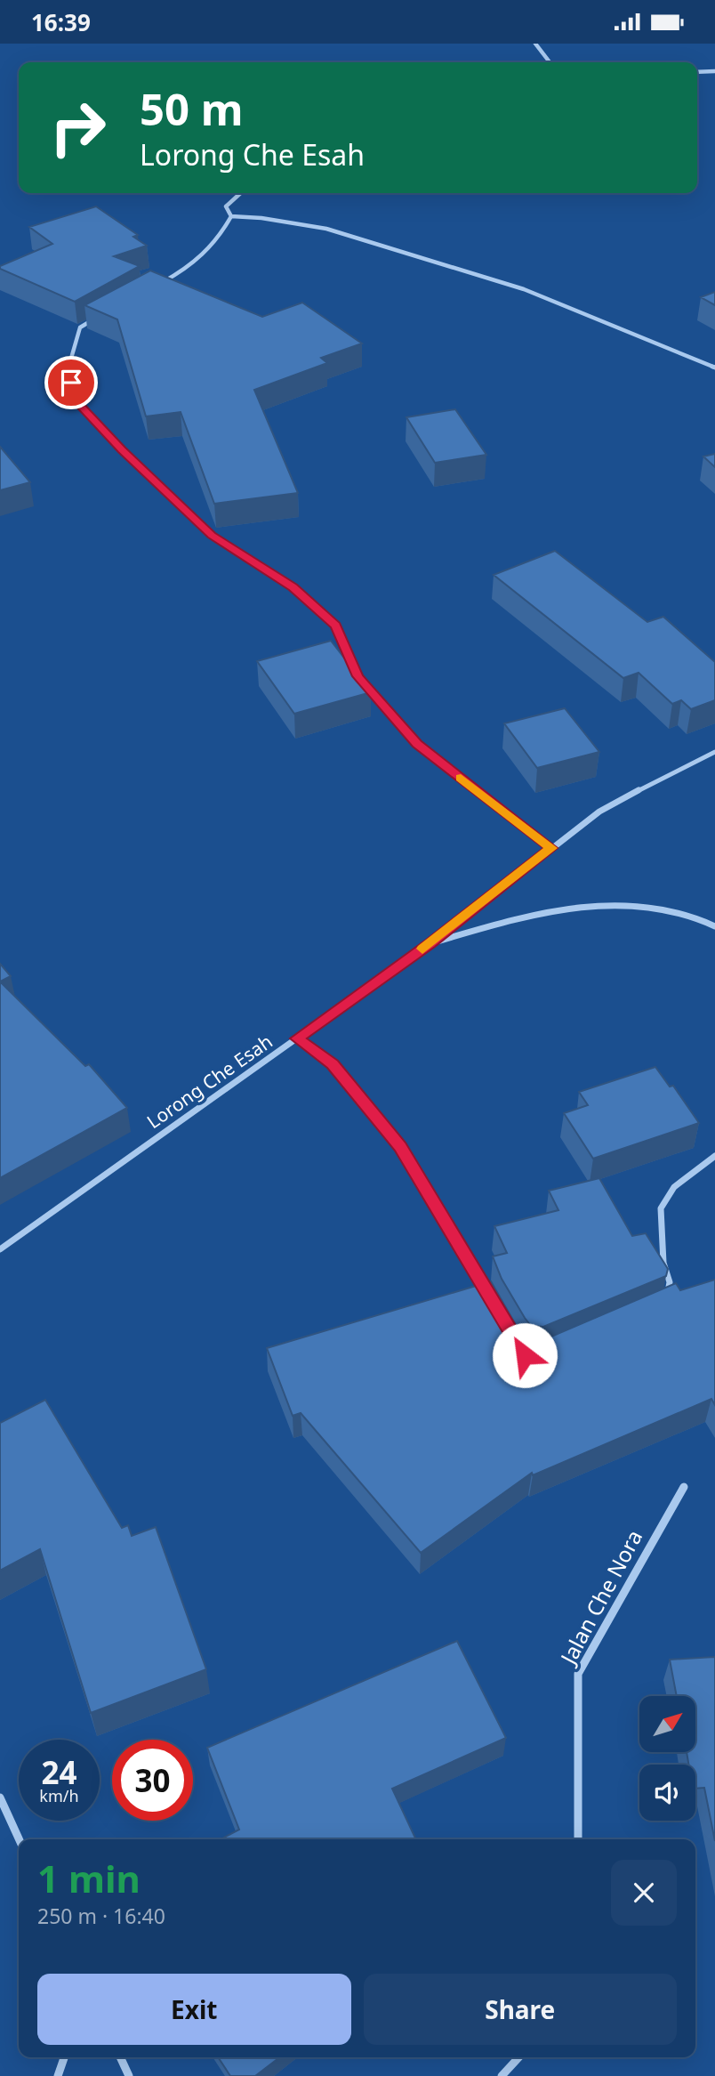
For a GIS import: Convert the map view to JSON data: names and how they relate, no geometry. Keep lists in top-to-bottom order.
{
  "streets": {
    "street": ["Lorong Che Esah", "Jalan Che Nora"]
  },
  "north": "top right",
  "page": {
    "status": "16:39",
    "turn": ["50 m", "Lorong Che Esah"],
    "speed": "24 km/h",
    "limit": "30",
    "heading": ["1 min", "250 m · 16:40"],
    "buttons": ["Exit", "Share"]
  }
}
